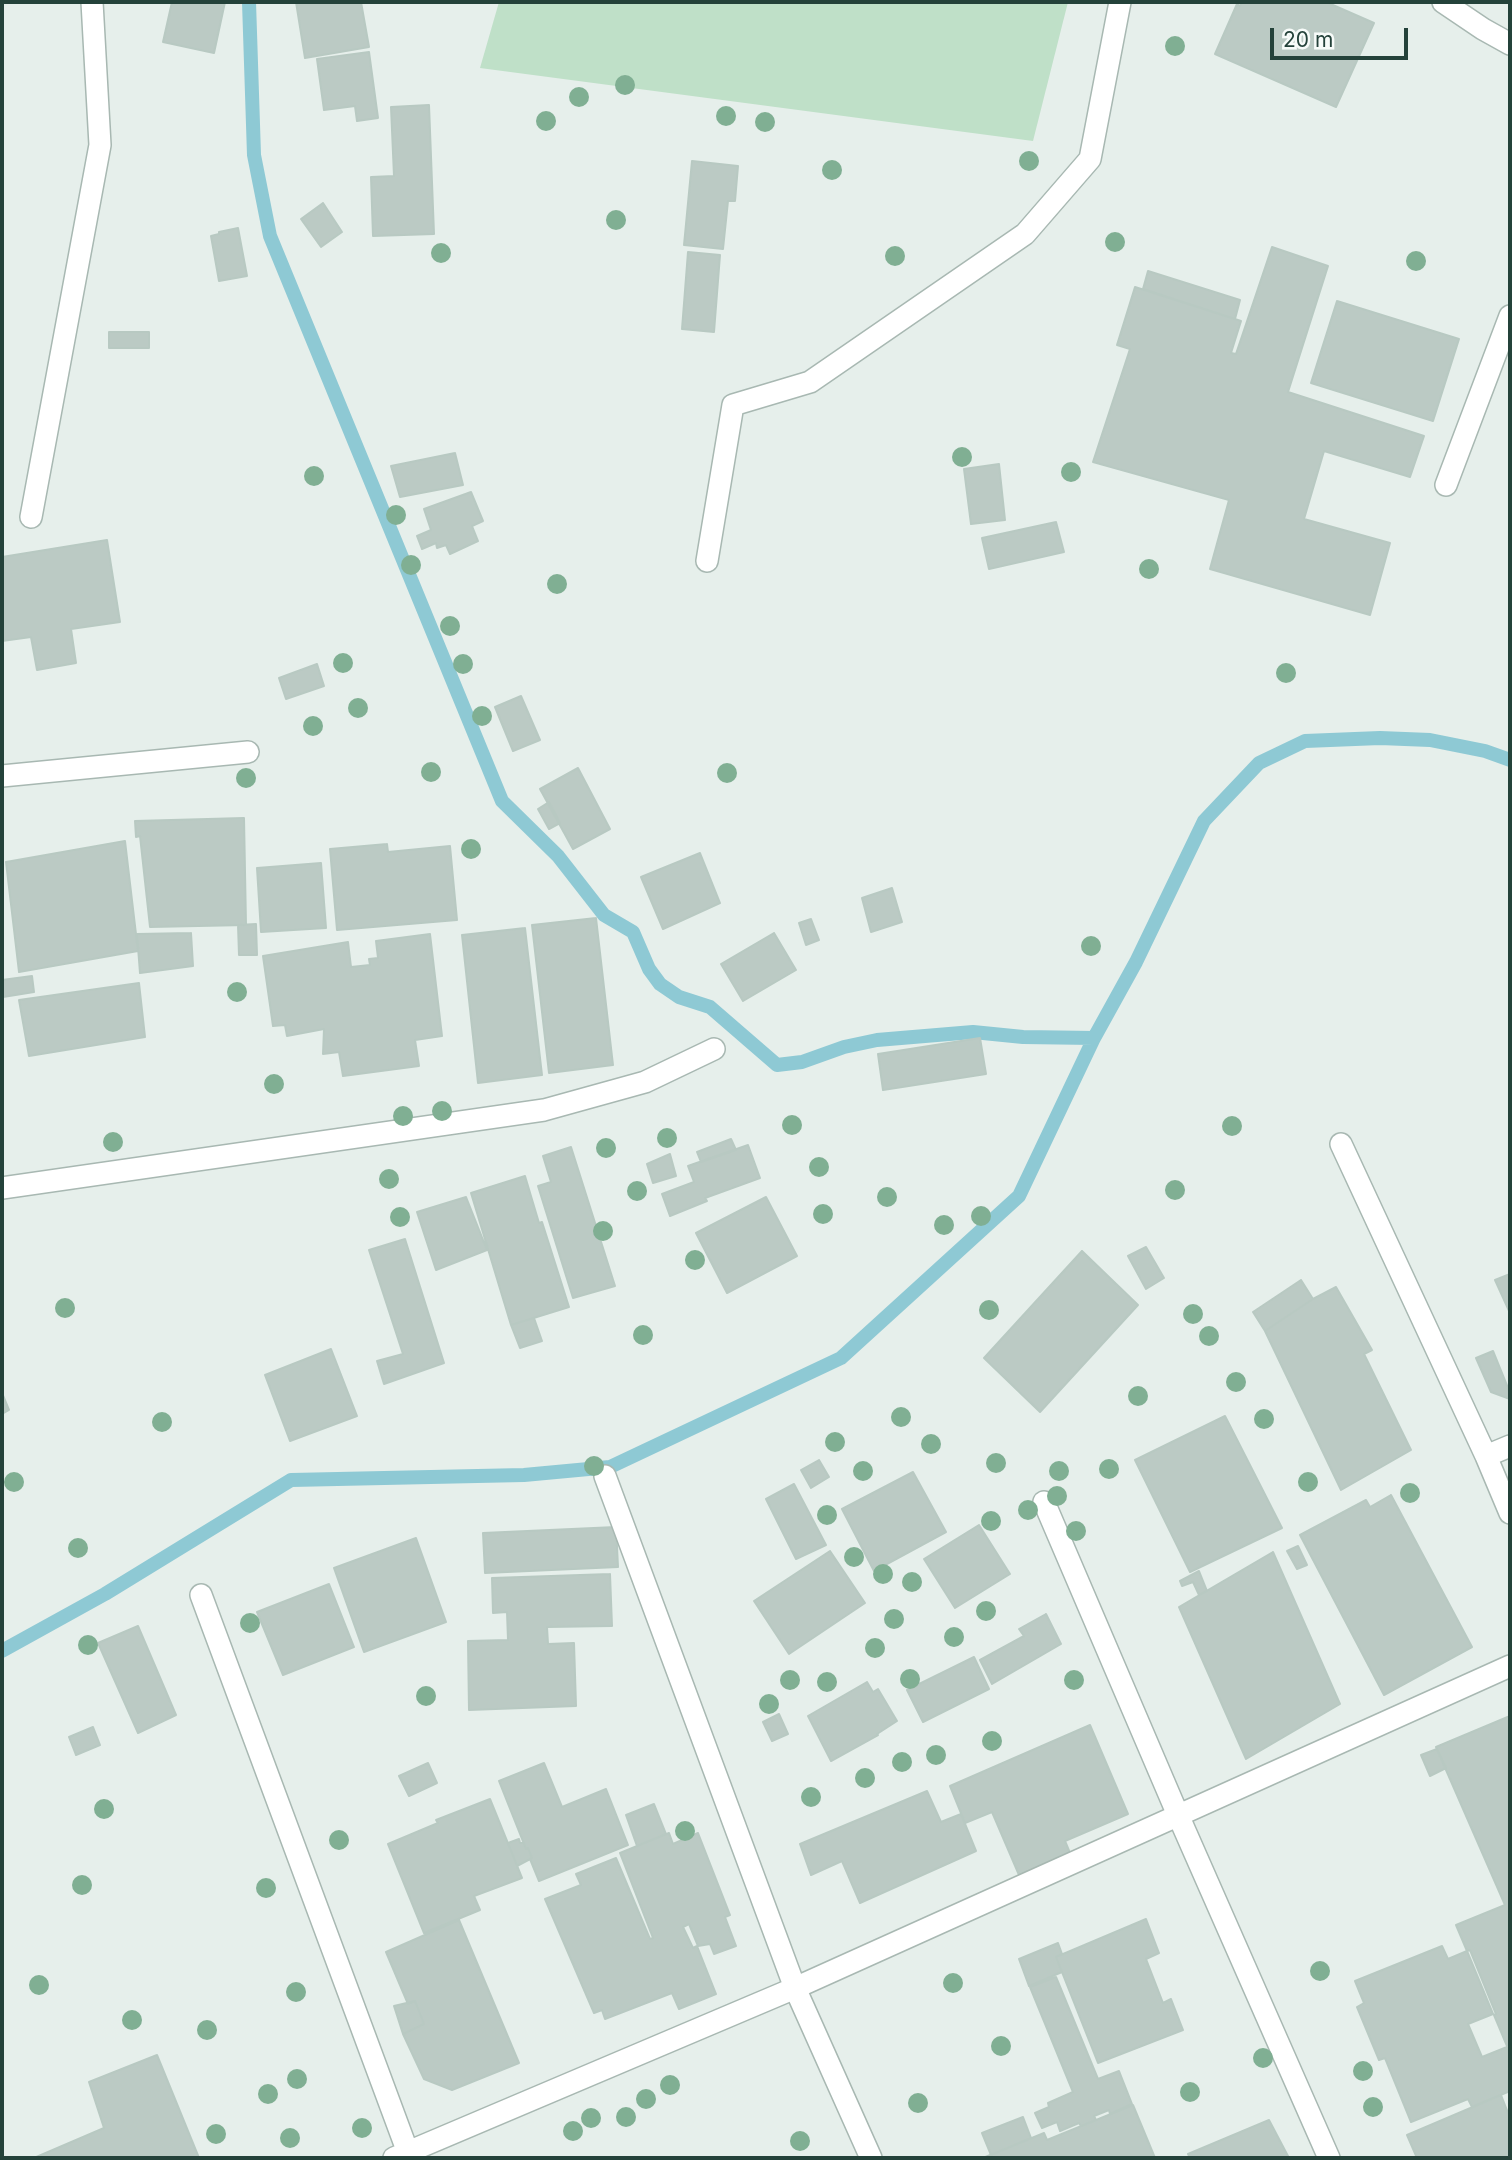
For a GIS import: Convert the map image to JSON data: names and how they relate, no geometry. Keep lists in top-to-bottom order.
{
  "scale_bar": "20 m"
}
